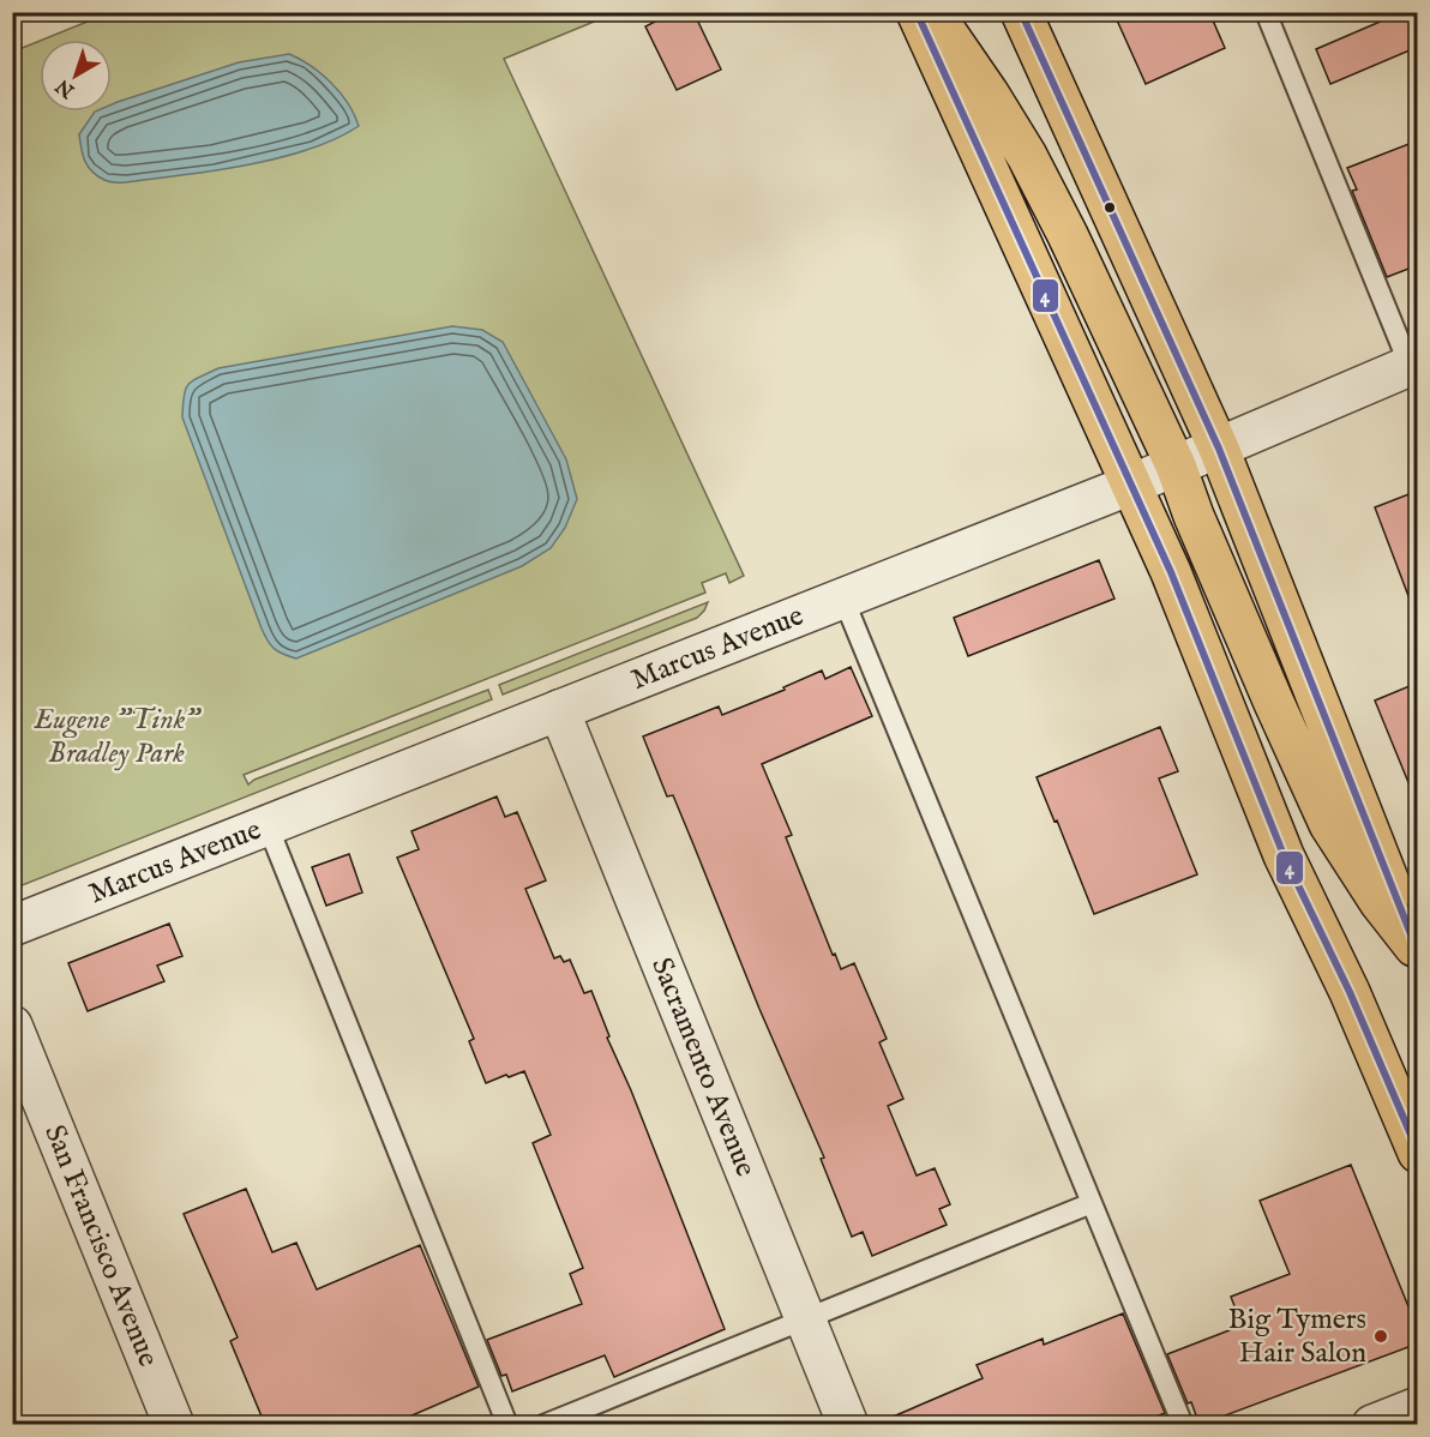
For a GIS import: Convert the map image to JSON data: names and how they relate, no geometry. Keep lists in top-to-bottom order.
{
  "streets": {
    "street": ["Marcus Avenue", "Sacramento Avenue", "San Francisco Avenue"]
  },
  "crossings": [
    ["Marcus Avenue", "Sacramento Avenue"]
  ],
  "parks": ["Eugene \"Tink\" Bradley Park"],
  "places": ["Big Tymers Hair Salon"],
  "lines": ["transit line 4"],
  "north": "bottom left"
}
